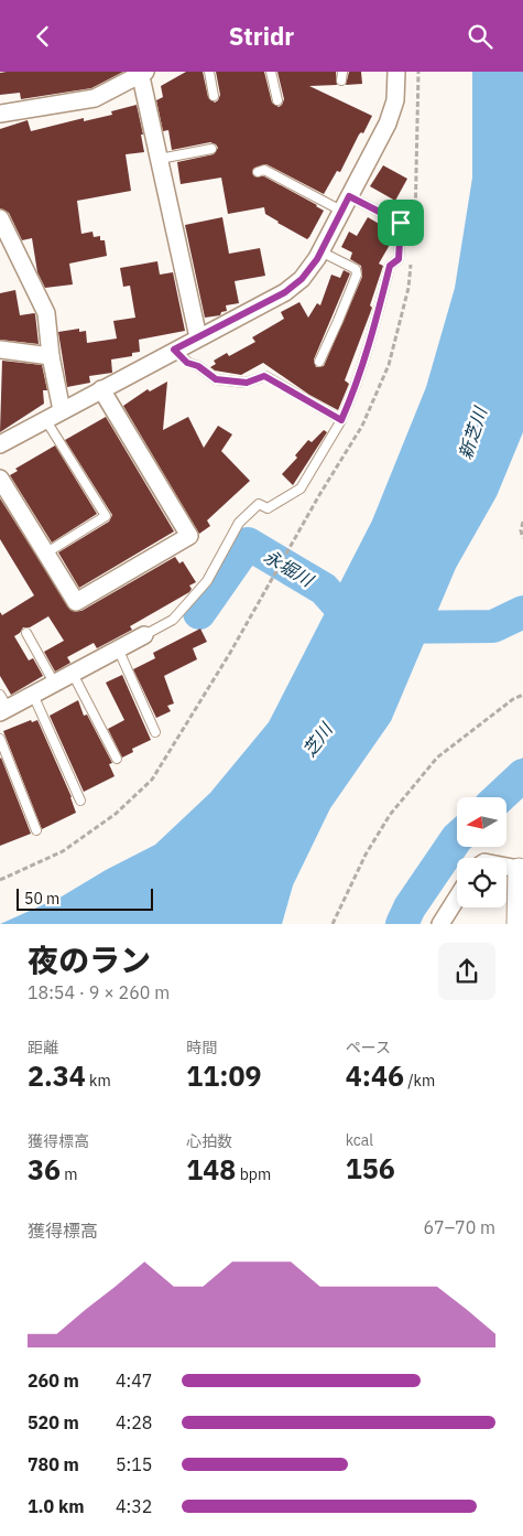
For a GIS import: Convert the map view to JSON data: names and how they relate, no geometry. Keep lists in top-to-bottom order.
{
  "water": ["新芝川", "永堀川", "芝川"],
  "scale_bar": "50 m",
  "north": "left",
  "page": {
    "header": "Stridr",
    "scale": "50 m",
    "heading": ["夜のラン", "18:54 · 9 × 260 m"],
    "stats": [
      ["距離", "2.34 km"],
      ["時間", "11:09"],
      ["ペース", "4:46 /km"],
      ["獲得標高", "36 m"],
      ["心拍数", "148 bpm"],
      ["kcal", "156"]
    ],
    "chart": ["獲得標高", "67–70 m"],
    "list": [
      {
        "name": "260 m",
        "note": "4:47"
      },
      {
        "name": "520 m",
        "note": "4:28"
      },
      {
        "name": "780 m",
        "note": "5:15"
      },
      {
        "name": "1.0 km",
        "note": "4:32"
      }
    ]
  }
}
